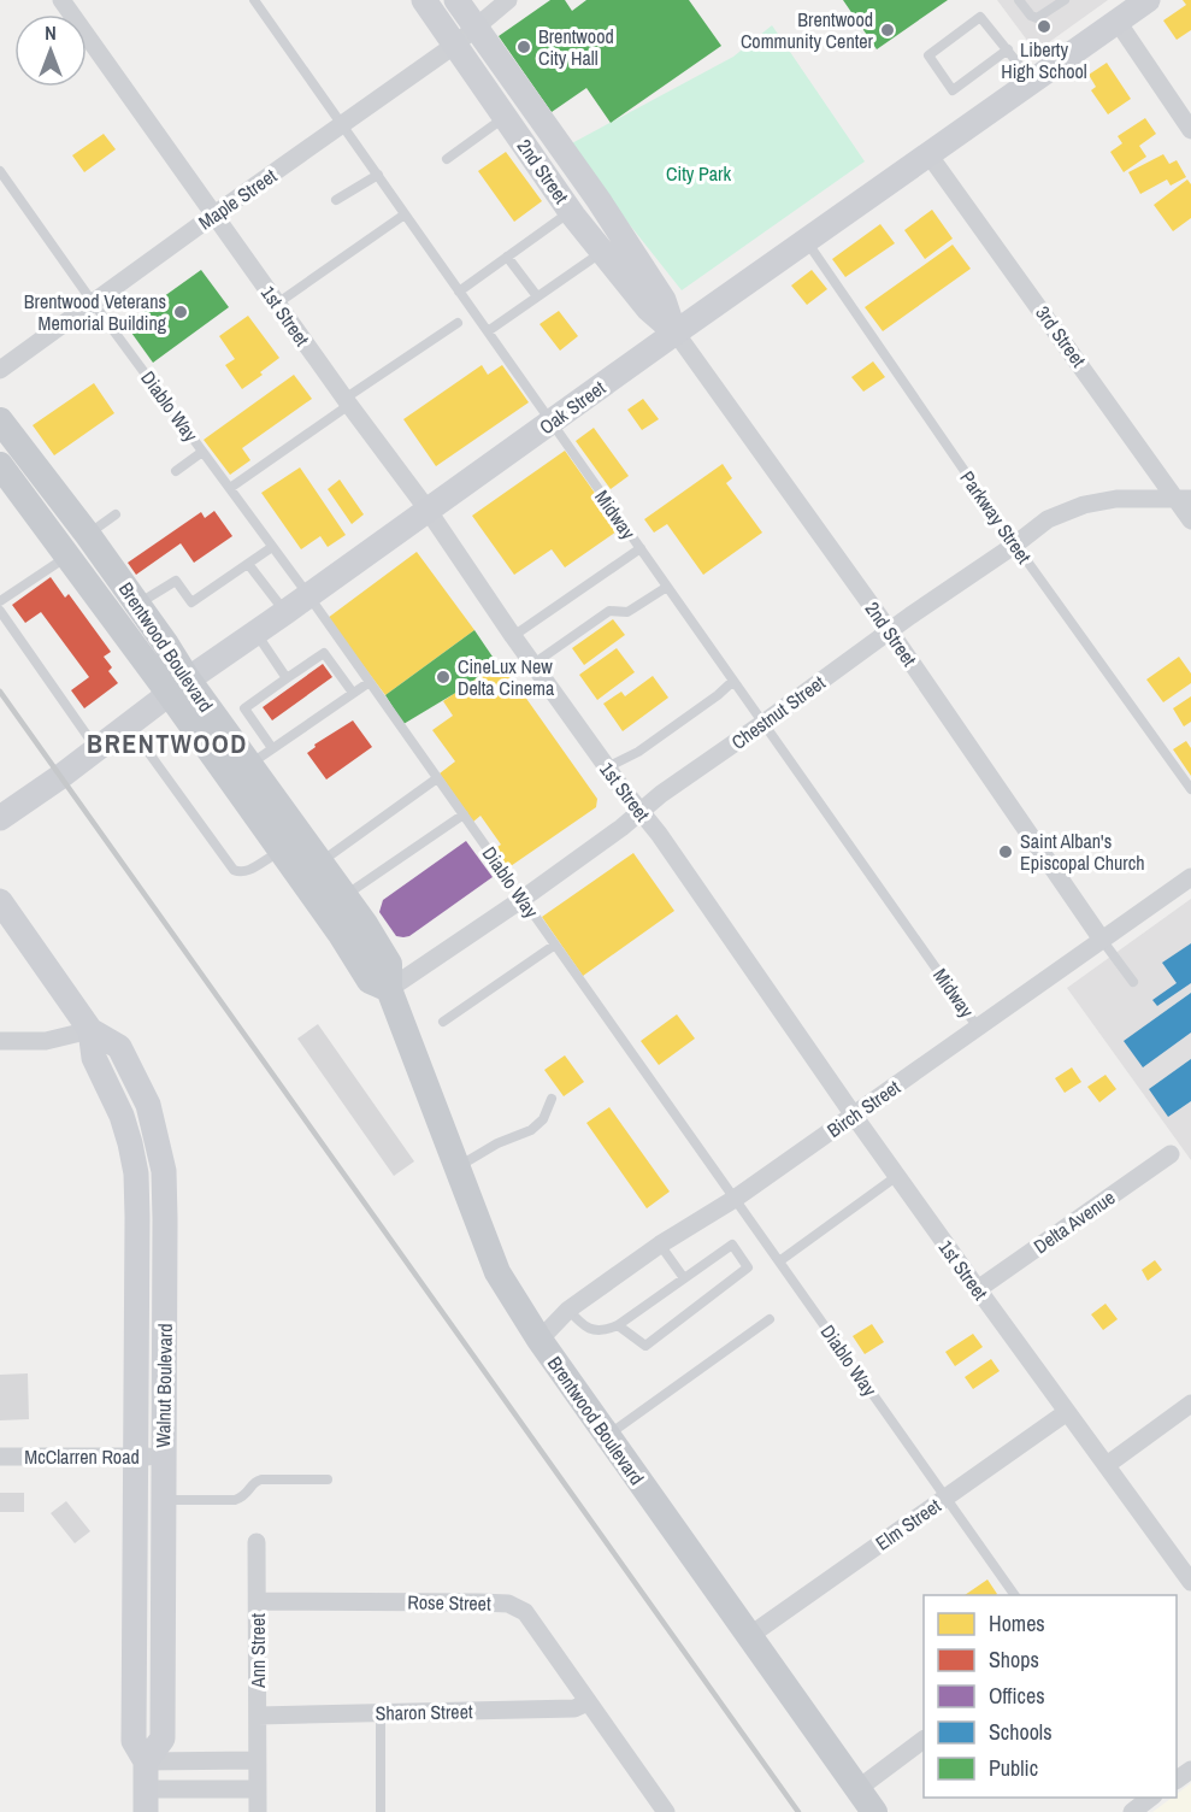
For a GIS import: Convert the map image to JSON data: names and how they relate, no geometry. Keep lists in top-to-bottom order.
{
  "streets": {
    "main road": ["Brentwood Boulevard"],
    "street": [
      "2nd Street",
      "Maple Street",
      "1st Street",
      "3rd Street",
      "Oak Street",
      "Chestnut Street",
      "Birch Street",
      "Delta Avenue",
      "Walnut Boulevard",
      "McClarren Road",
      "Elm Street",
      "Rose Street",
      "Ann Street",
      "Sharon Street"
    ],
    "lane": ["Diablo Way", "Midway", "Parkway Street"]
  },
  "crossings": [
    ["2nd Street", "Maple Street"],
    ["2nd Street", "Oak Street"],
    ["2nd Street", "Chestnut Street"],
    ["2nd Street", "Birch Street"],
    ["Maple Street", "1st Street"],
    ["Maple Street", "Diablo Way"],
    ["Maple Street", "Midway"],
    ["1st Street", "Oak Street"],
    ["1st Street", "Chestnut Street"],
    ["1st Street", "Birch Street"],
    ["1st Street", "Delta Avenue"],
    ["1st Street", "Elm Street"],
    ["3rd Street", "Oak Street"],
    ["3rd Street", "Chestnut Street"],
    ["Diablo Way", "Oak Street"],
    ["Diablo Way", "Chestnut Street"],
    ["Diablo Way", "Birch Street"],
    ["Diablo Way", "Elm Street"],
    ["Oak Street", "Midway"],
    ["Oak Street", "Parkway Street"],
    ["Oak Street", "Brentwood Boulevard"],
    ["Midway", "Chestnut Street"],
    ["Midway", "Birch Street"],
    ["Parkway Street", "Chestnut Street"],
    ["Brentwood Boulevard", "Chestnut Street"],
    ["Brentwood Boulevard", "Birch Street"],
    ["Brentwood Boulevard", "Elm Street"],
    ["Walnut Boulevard", "McClarren Road"],
    ["Rose Street", "Ann Street"],
    ["Rose Street", "Sharon Street"],
    ["Ann Street", "Sharon Street"]
  ],
  "districts": ["BRENTWOOD"],
  "parks": ["City Park"],
  "places": [
    "Liberty High School",
    "Brentwood Community Center",
    "Brentwood City Hall",
    "Brentwood Veterans Memorial Building",
    "CineLux New Delta Cinema",
    "Saint Alban's Episcopal Church"
  ],
  "legend": [
    "Homes",
    "Shops",
    "Offices",
    "Schools",
    "Public"
  ],
  "north": "top"
}
